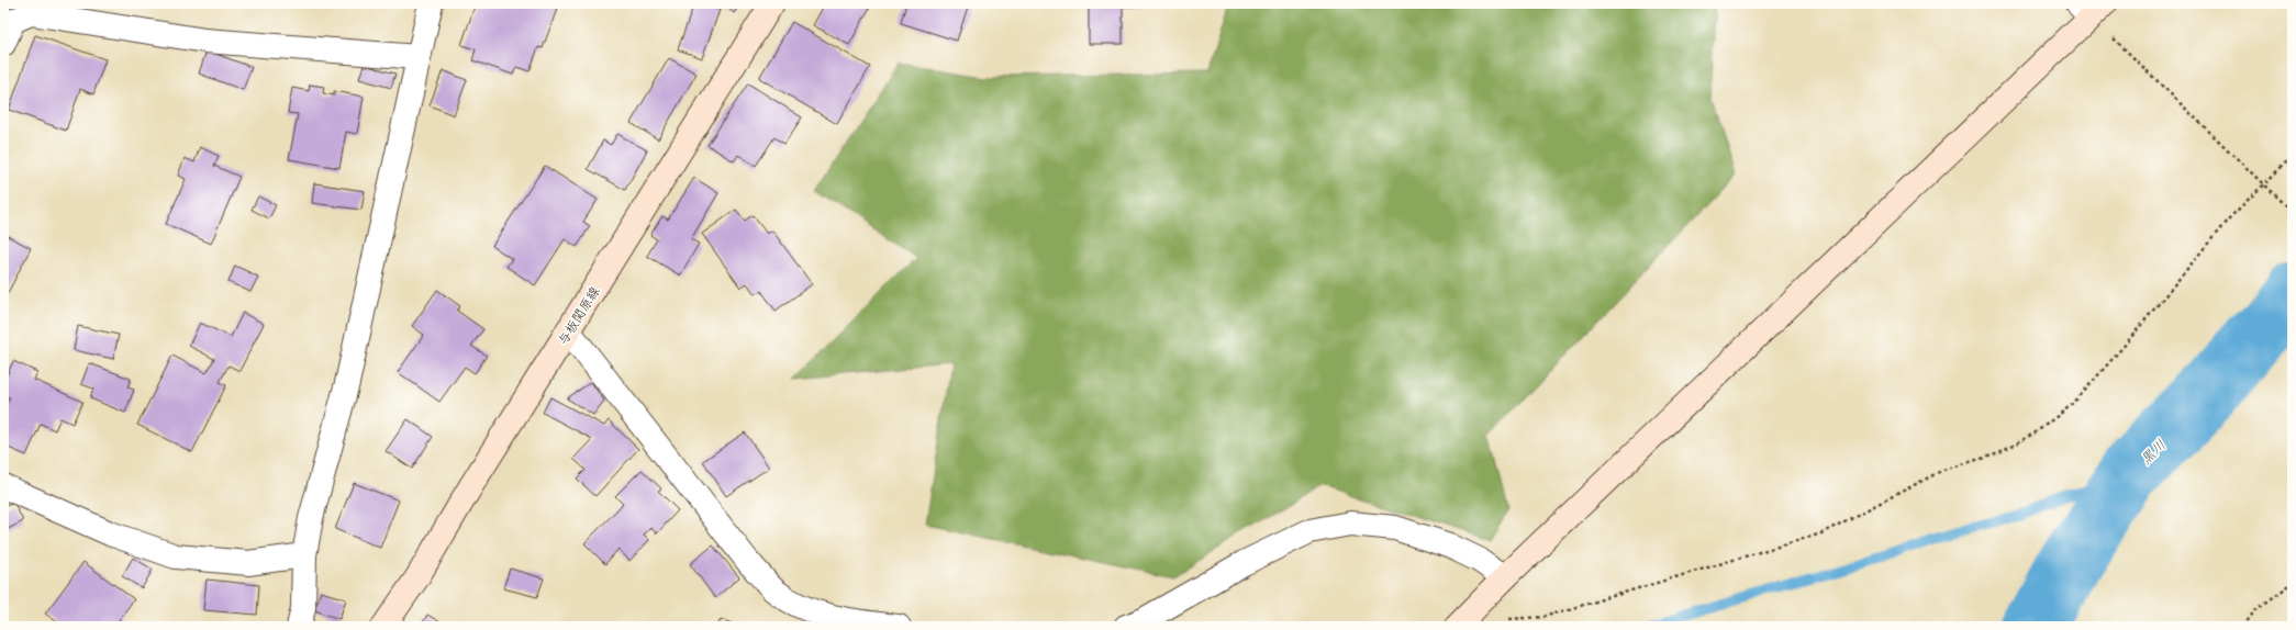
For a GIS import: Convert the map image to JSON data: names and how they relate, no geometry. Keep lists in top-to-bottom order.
{
  "streets": {
    "street": ["与板関原線"]
  },
  "water": ["黒川"]
}
